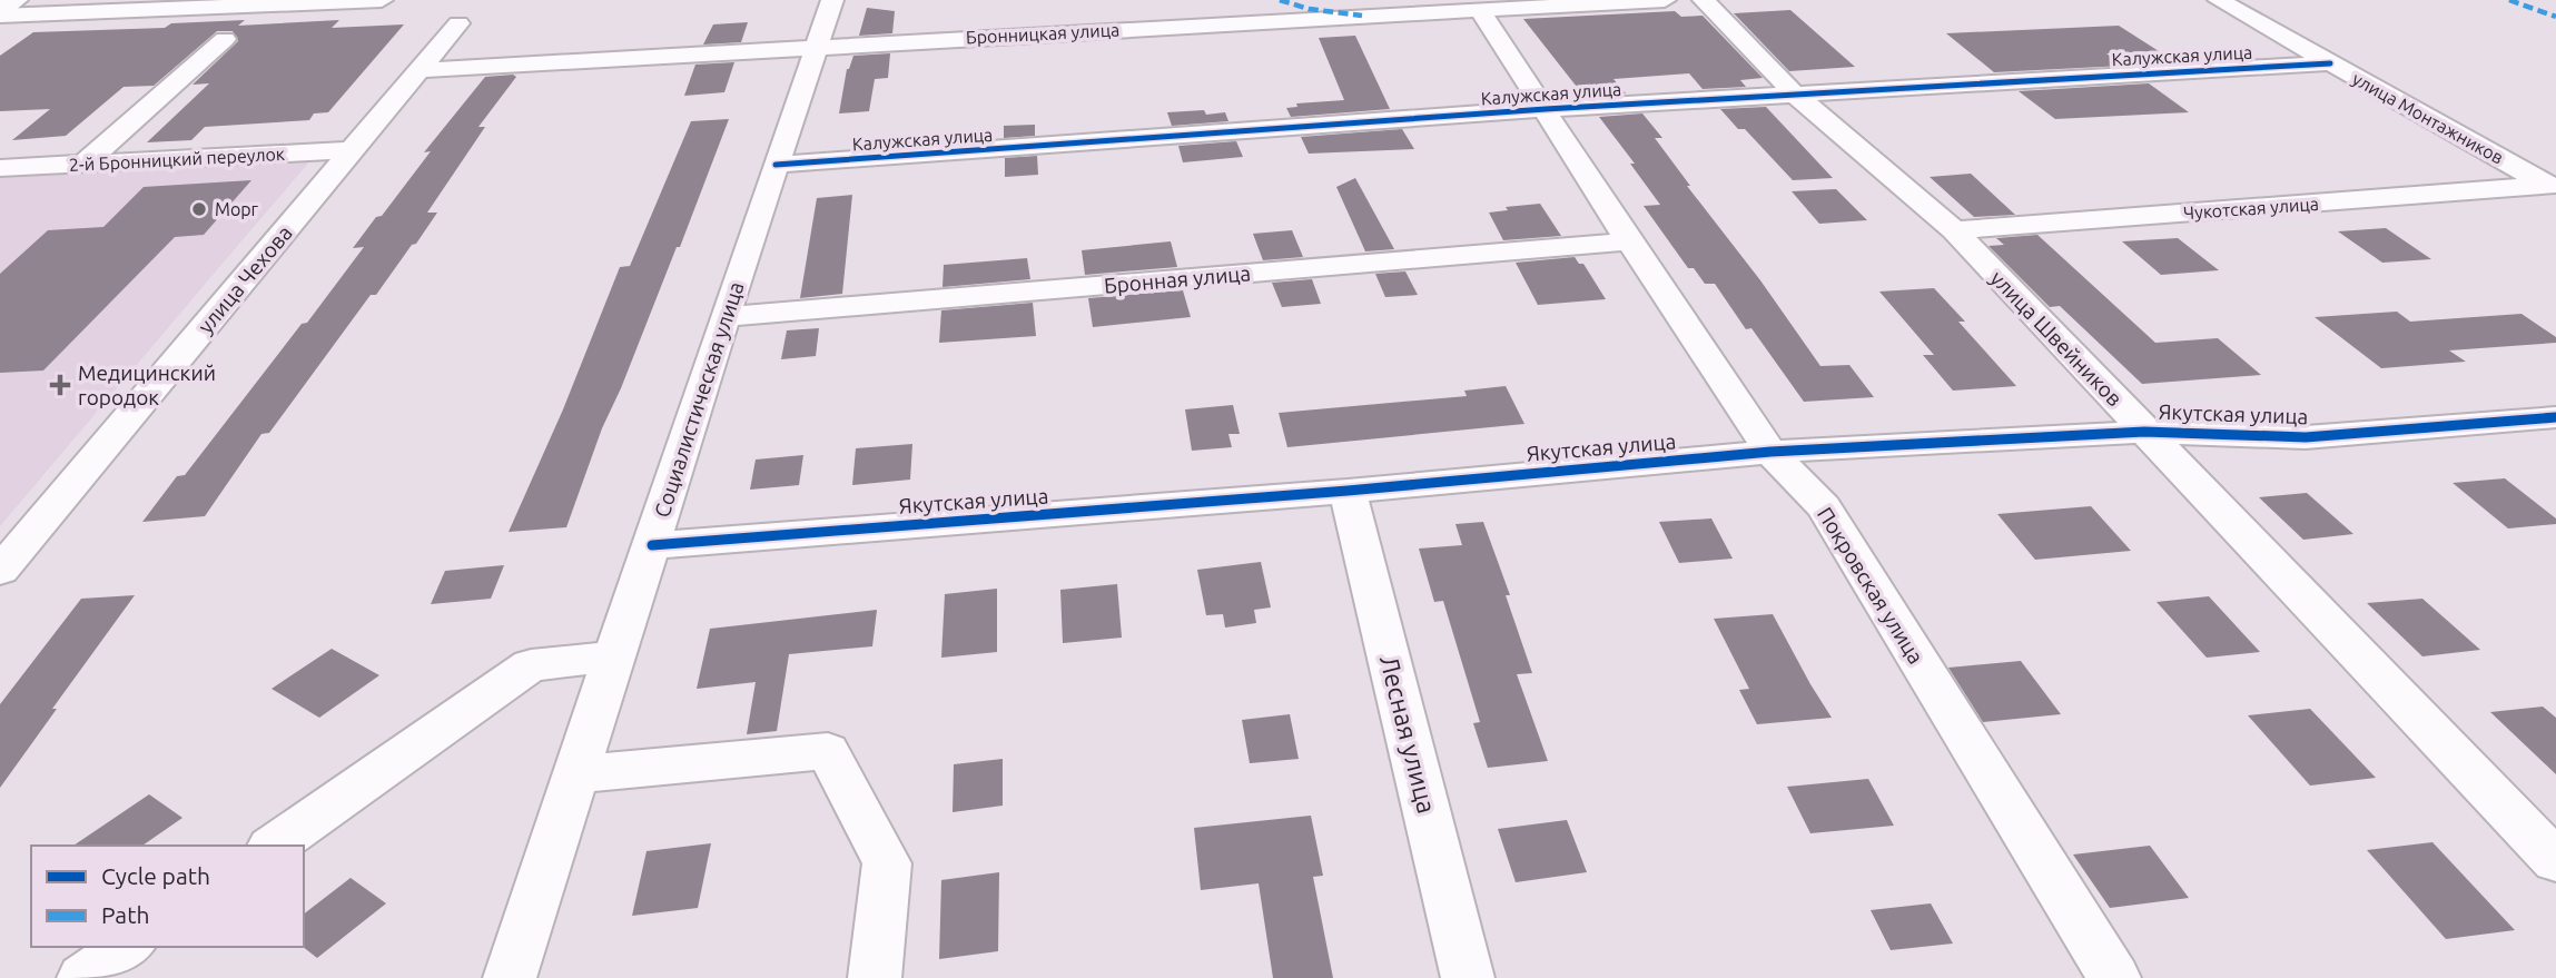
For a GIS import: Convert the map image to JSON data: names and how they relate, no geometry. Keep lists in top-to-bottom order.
{
  "streets": {
    "street": [
      "Бронницкая улица",
      "Калужская улица",
      "улица Монтажников",
      "2-й Бронницкий переулок",
      "Чукотская улица",
      "улица Чехова",
      "Бронная улица",
      "улица Швейников",
      "Социалистическая улица",
      "Якутская улица",
      "Покровская улица",
      "Лесная улица"
    ]
  },
  "crossings": [
    ["Бронницкая улица", "улица Чехова"],
    ["Бронницкая улица", "Социалистическая улица"],
    ["Бронницкая улица", "Покровская улица"],
    ["Калужская улица", "улица Монтажников"],
    ["Калужская улица", "улица Швейников"],
    ["Калужская улица", "Социалистическая улица"],
    ["Калужская улица", "Покровская улица"],
    ["улица Монтажников", "Чукотская улица"],
    ["2-й Бронницкий переулок", "улица Чехова"],
    ["Чукотская улица", "улица Швейников"],
    ["Бронная улица", "Социалистическая улица"],
    ["Бронная улица", "Покровская улица"],
    ["улица Швейников", "Якутская улица"],
    ["Социалистическая улица", "Якутская улица"],
    ["Якутская улица", "Покровская улица"],
    ["Якутская улица", "Лесная улица"]
  ],
  "places": {
    "other": ["Морг"],
    "health": ["Медицинский городок"]
  },
  "legend": ["Cycle path", "Path"]
}
